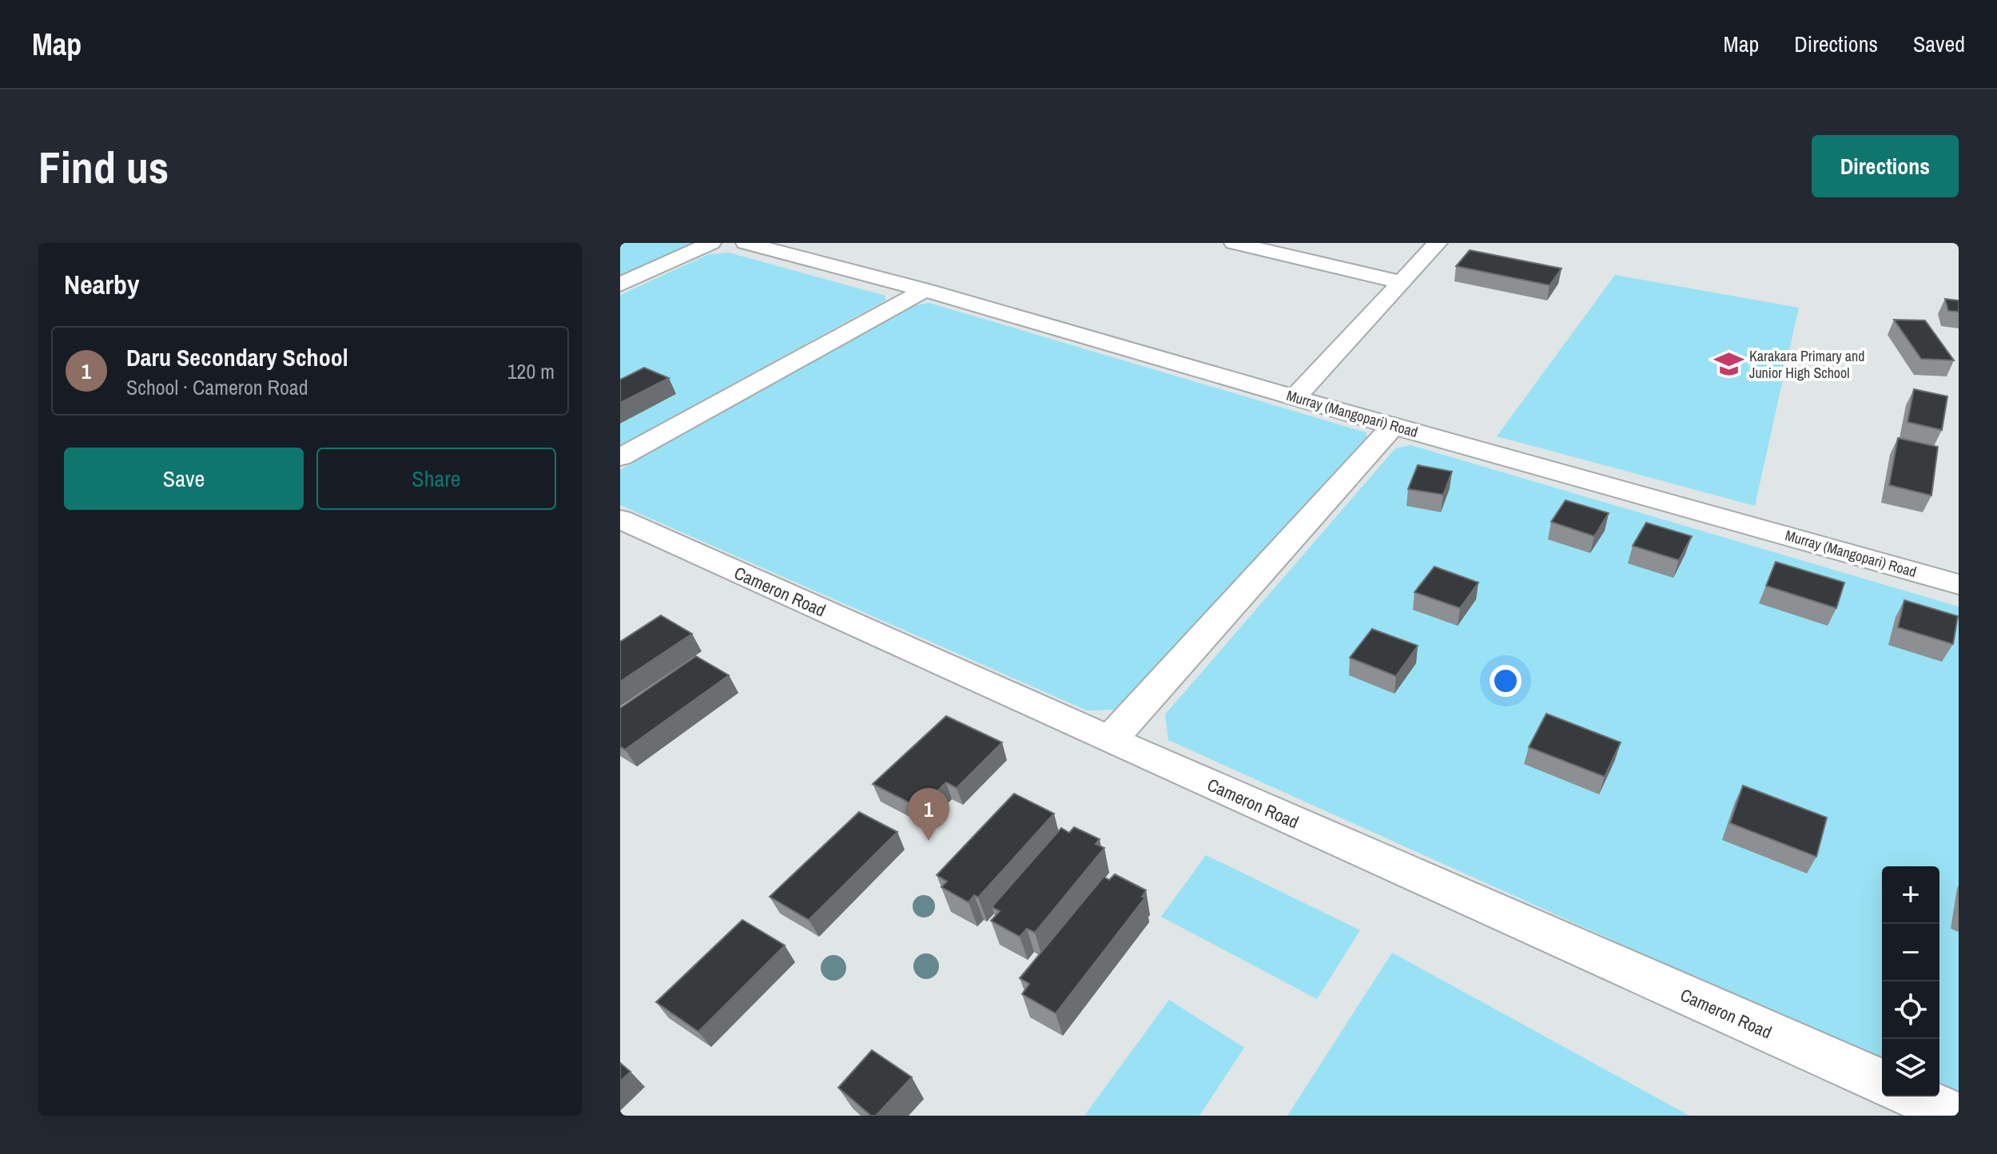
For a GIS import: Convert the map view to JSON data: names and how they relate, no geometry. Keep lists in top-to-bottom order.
{
  "streets": {
    "street": ["Murray (Mangopari) Road", "Cameron Road"]
  },
  "places": {
    "school or university": ["Karakara Primary and Junior High School"]
  },
  "page": {
    "header": "Map",
    "nav": ["Map", "Directions", "Saved"],
    "buttons": [
      "Directions",
      ["Save", "Share"]
    ],
    "title": "Find us",
    "heading": "Nearby",
    "list": [
      {
        "mark": "1",
        "name": "Daru Secondary School",
        "note": "School · Cameron Road",
        "value": "120 m"
      }
    ],
    "pins": "1",
    "map_buttons": ["+", "−"]
  }
}
